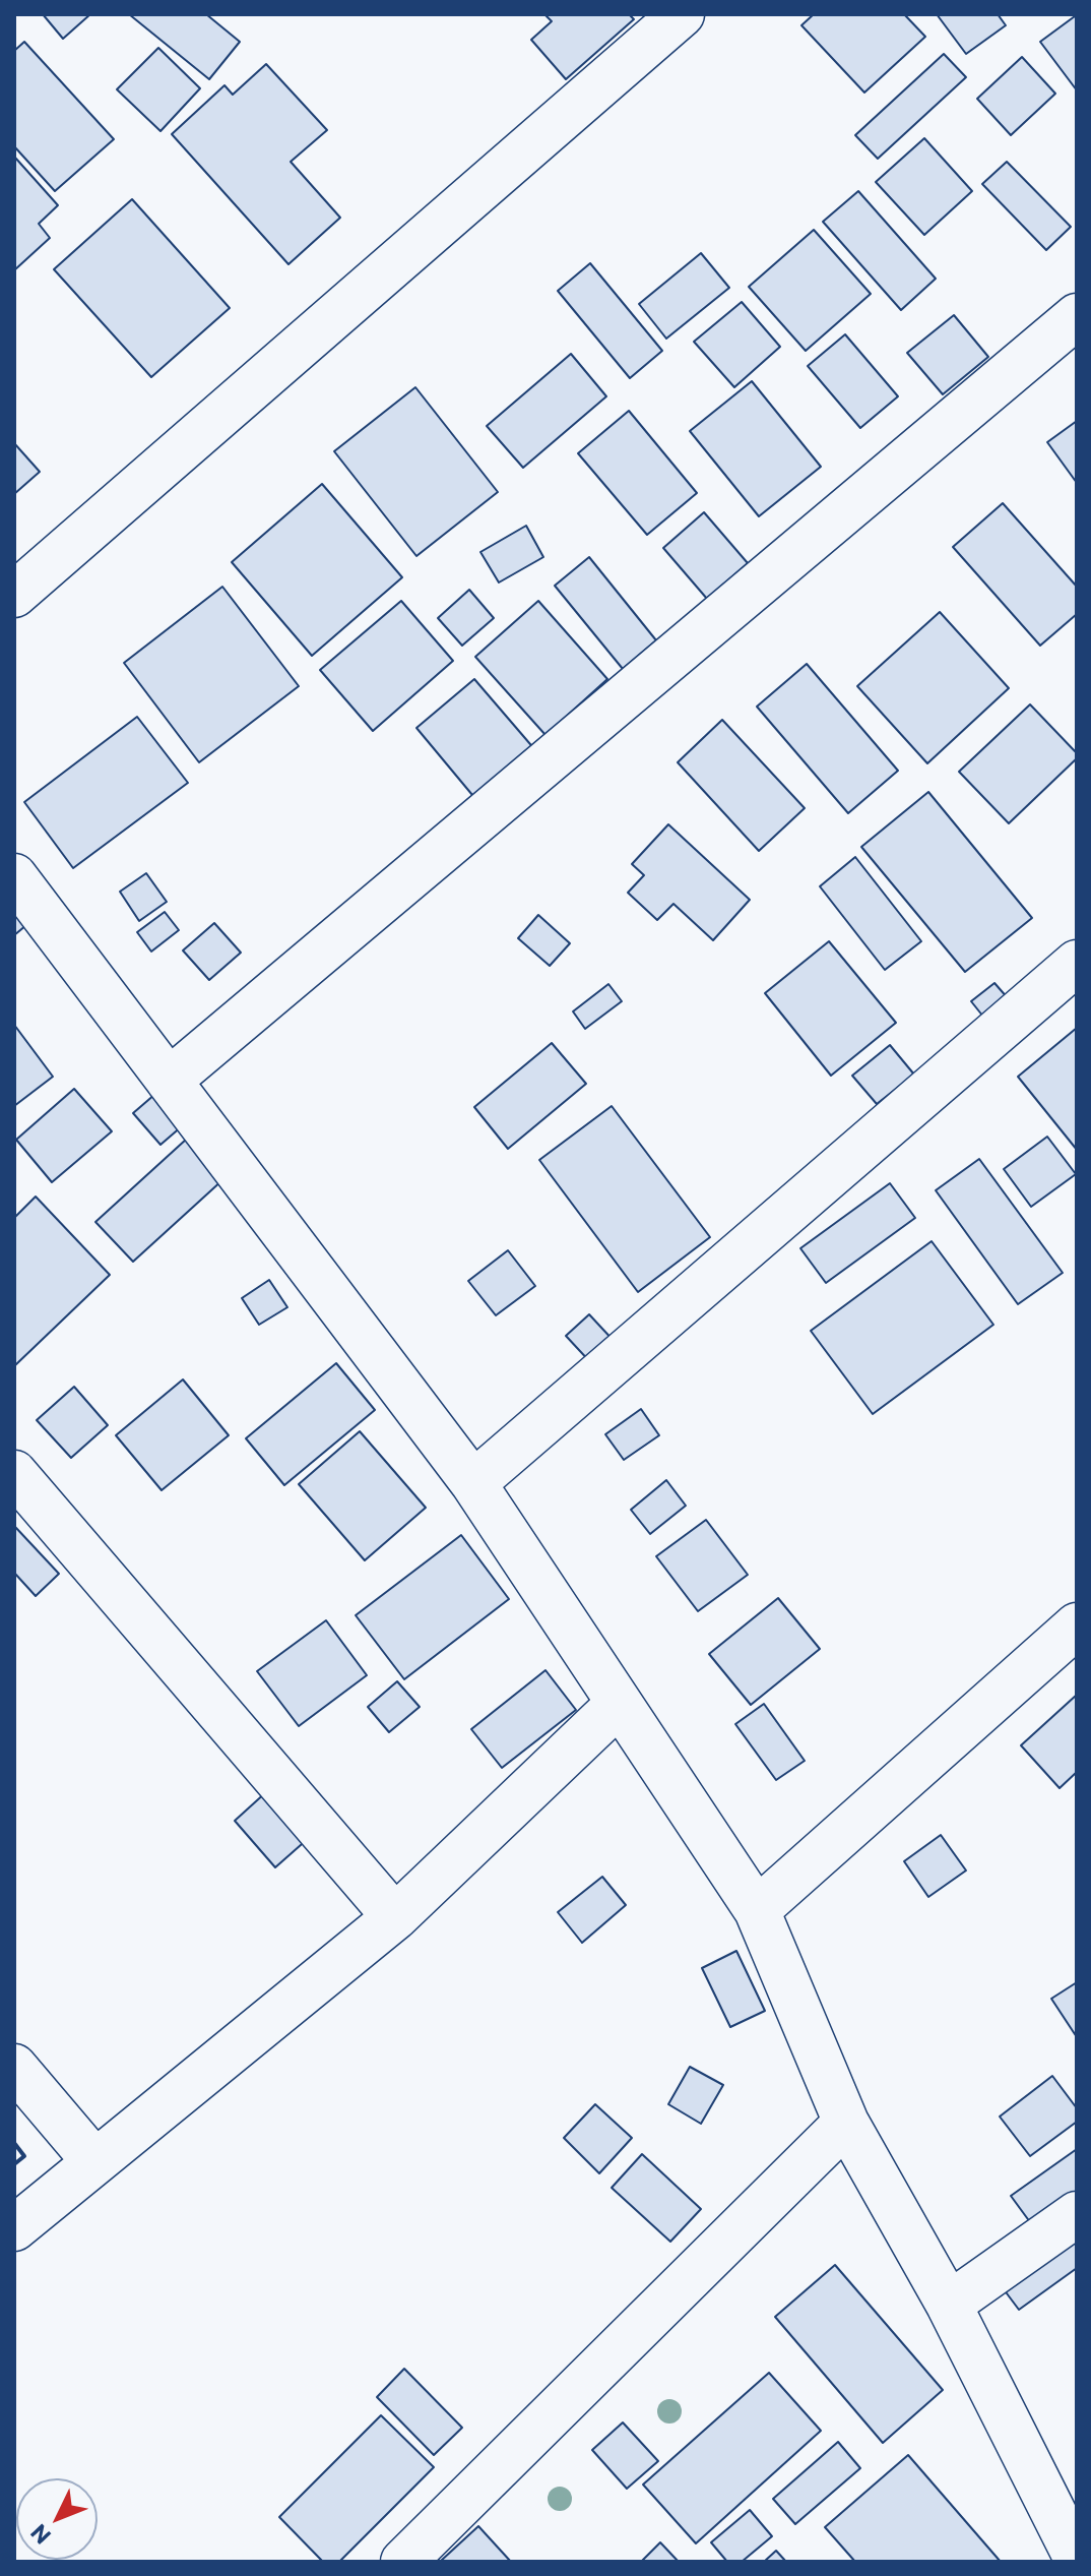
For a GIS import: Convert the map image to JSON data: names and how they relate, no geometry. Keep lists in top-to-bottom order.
{
  "north": "bottom left"
}
